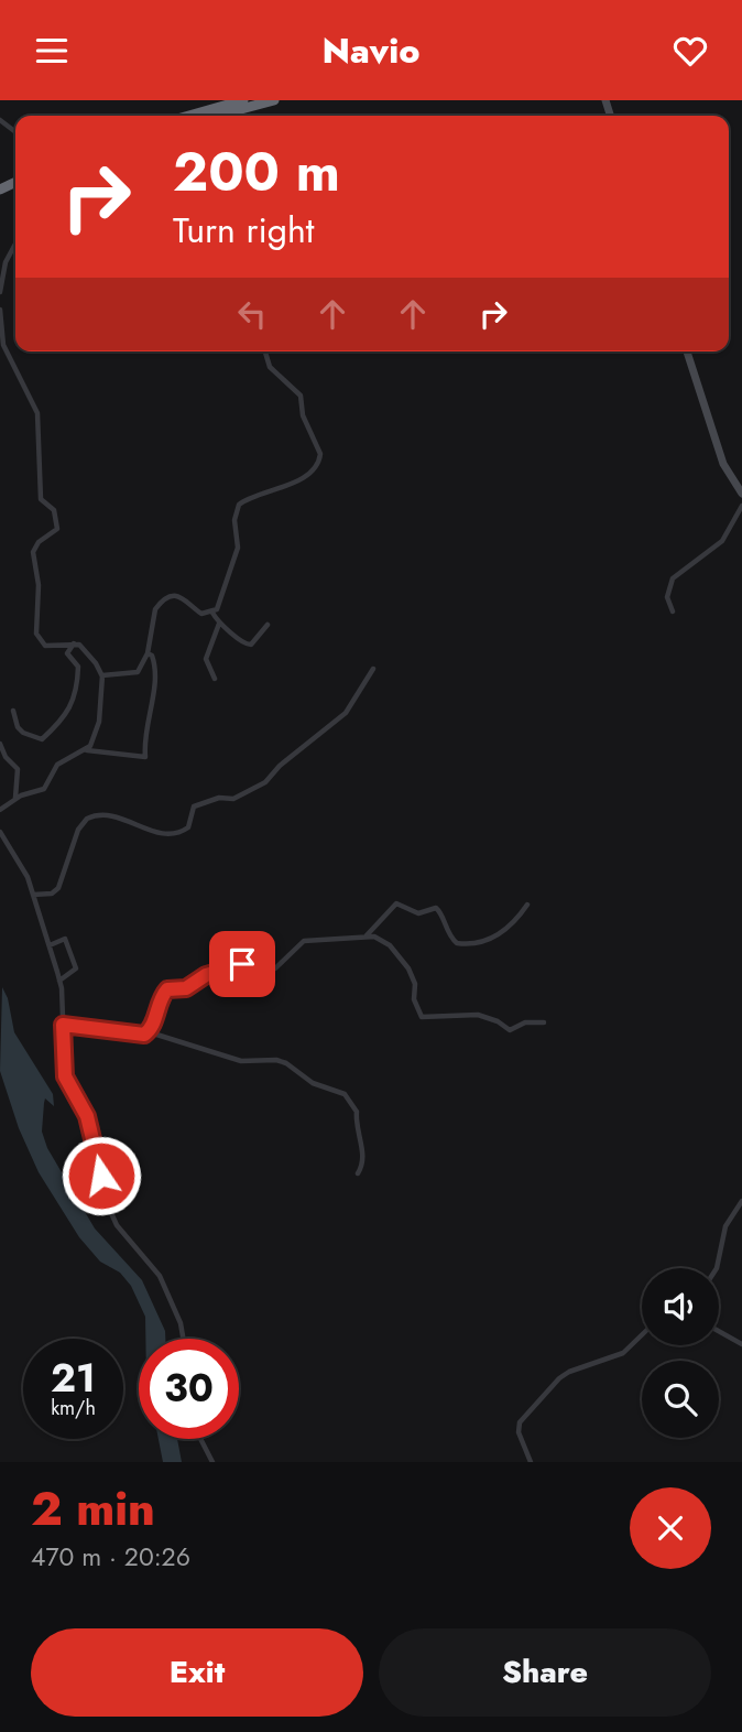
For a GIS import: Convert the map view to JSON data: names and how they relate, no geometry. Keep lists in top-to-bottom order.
{
  "page": {
    "header": "Navio",
    "turn": ["200 m", "Turn right"],
    "speed": "21 km/h",
    "limit": "30",
    "heading": ["2 min", "470 m · 20:26"],
    "buttons": ["Exit", "Share"]
  }
}
